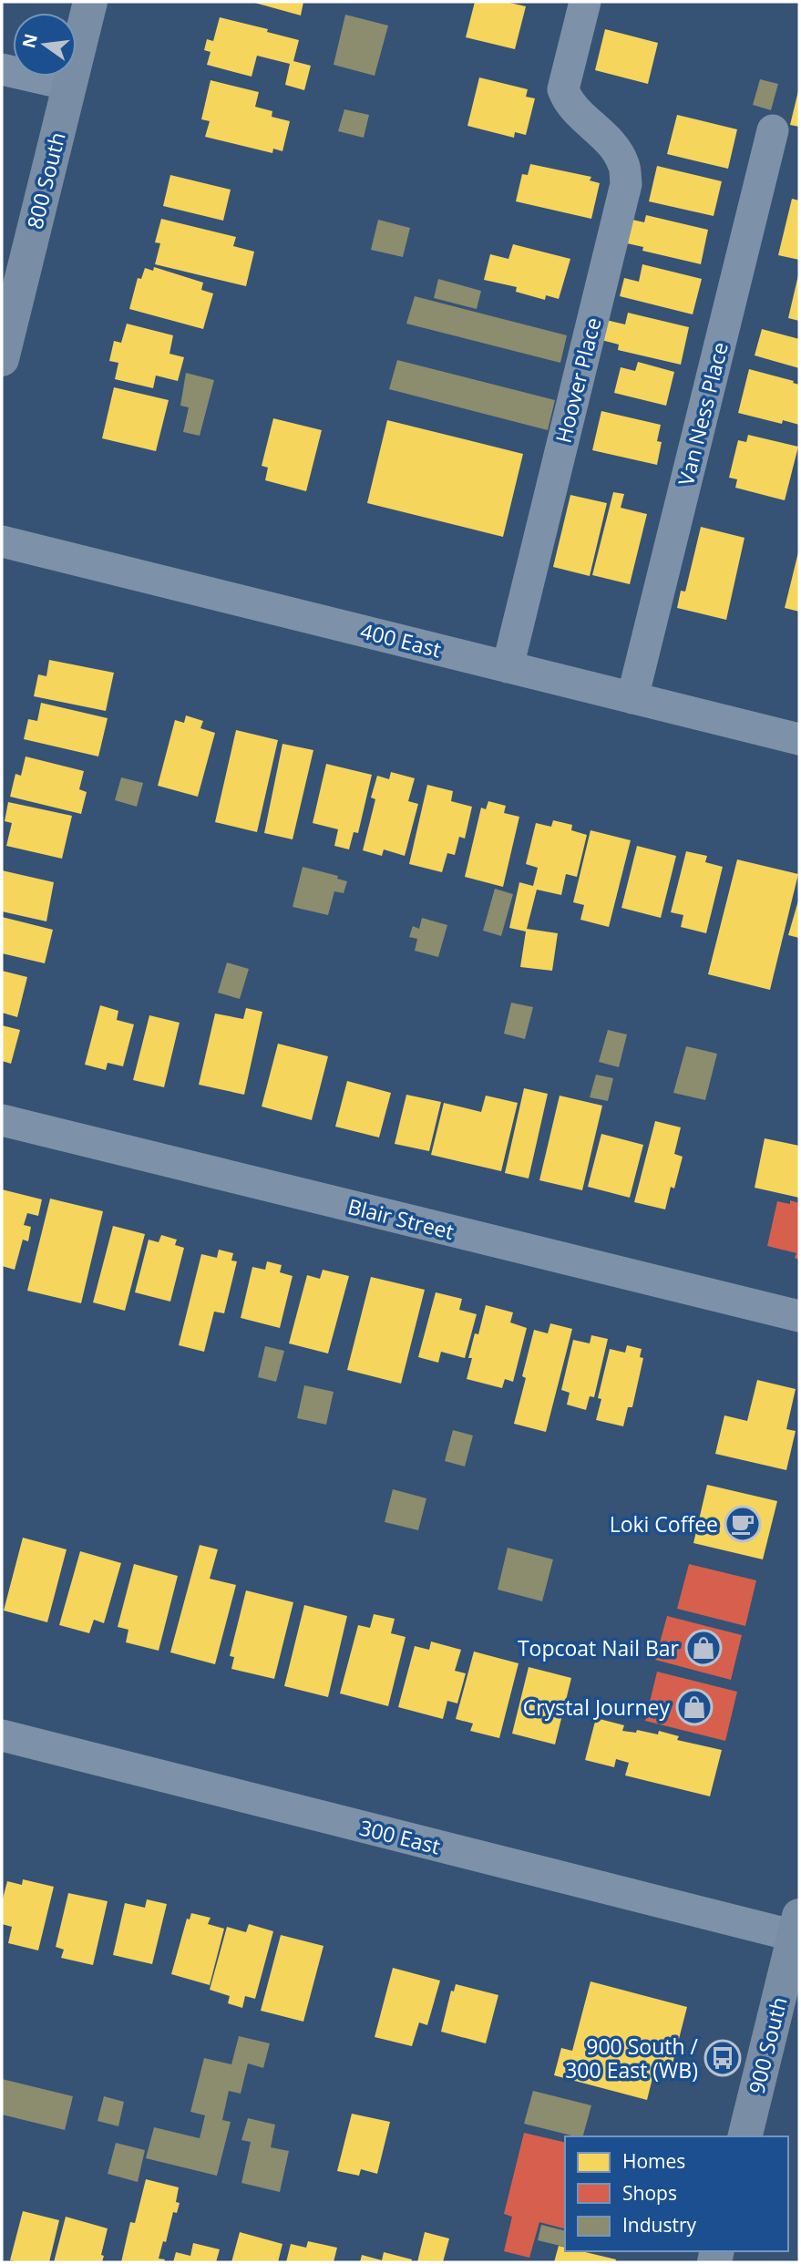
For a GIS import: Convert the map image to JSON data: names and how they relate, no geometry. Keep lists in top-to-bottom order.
{
  "streets": {
    "main road": ["800 South", "900 South"],
    "street": [
      "Hoover Place",
      "Van Ness Place",
      "400 East",
      "Blair Street",
      "300 East"
    ]
  },
  "crossings": [
    ["Hoover Place", "400 East"],
    ["Van Ness Place", "400 East"],
    ["300 East", "900 South"]
  ],
  "places": {
    "cafe": ["Loki Coffee"],
    "shop": ["Topcoat Nail Bar", "Crystal Journey"],
    "bus stop": ["900 South / 300 East (WB)"]
  },
  "legend": ["Homes", "Shops", "Industry"],
  "north": "left"
}
